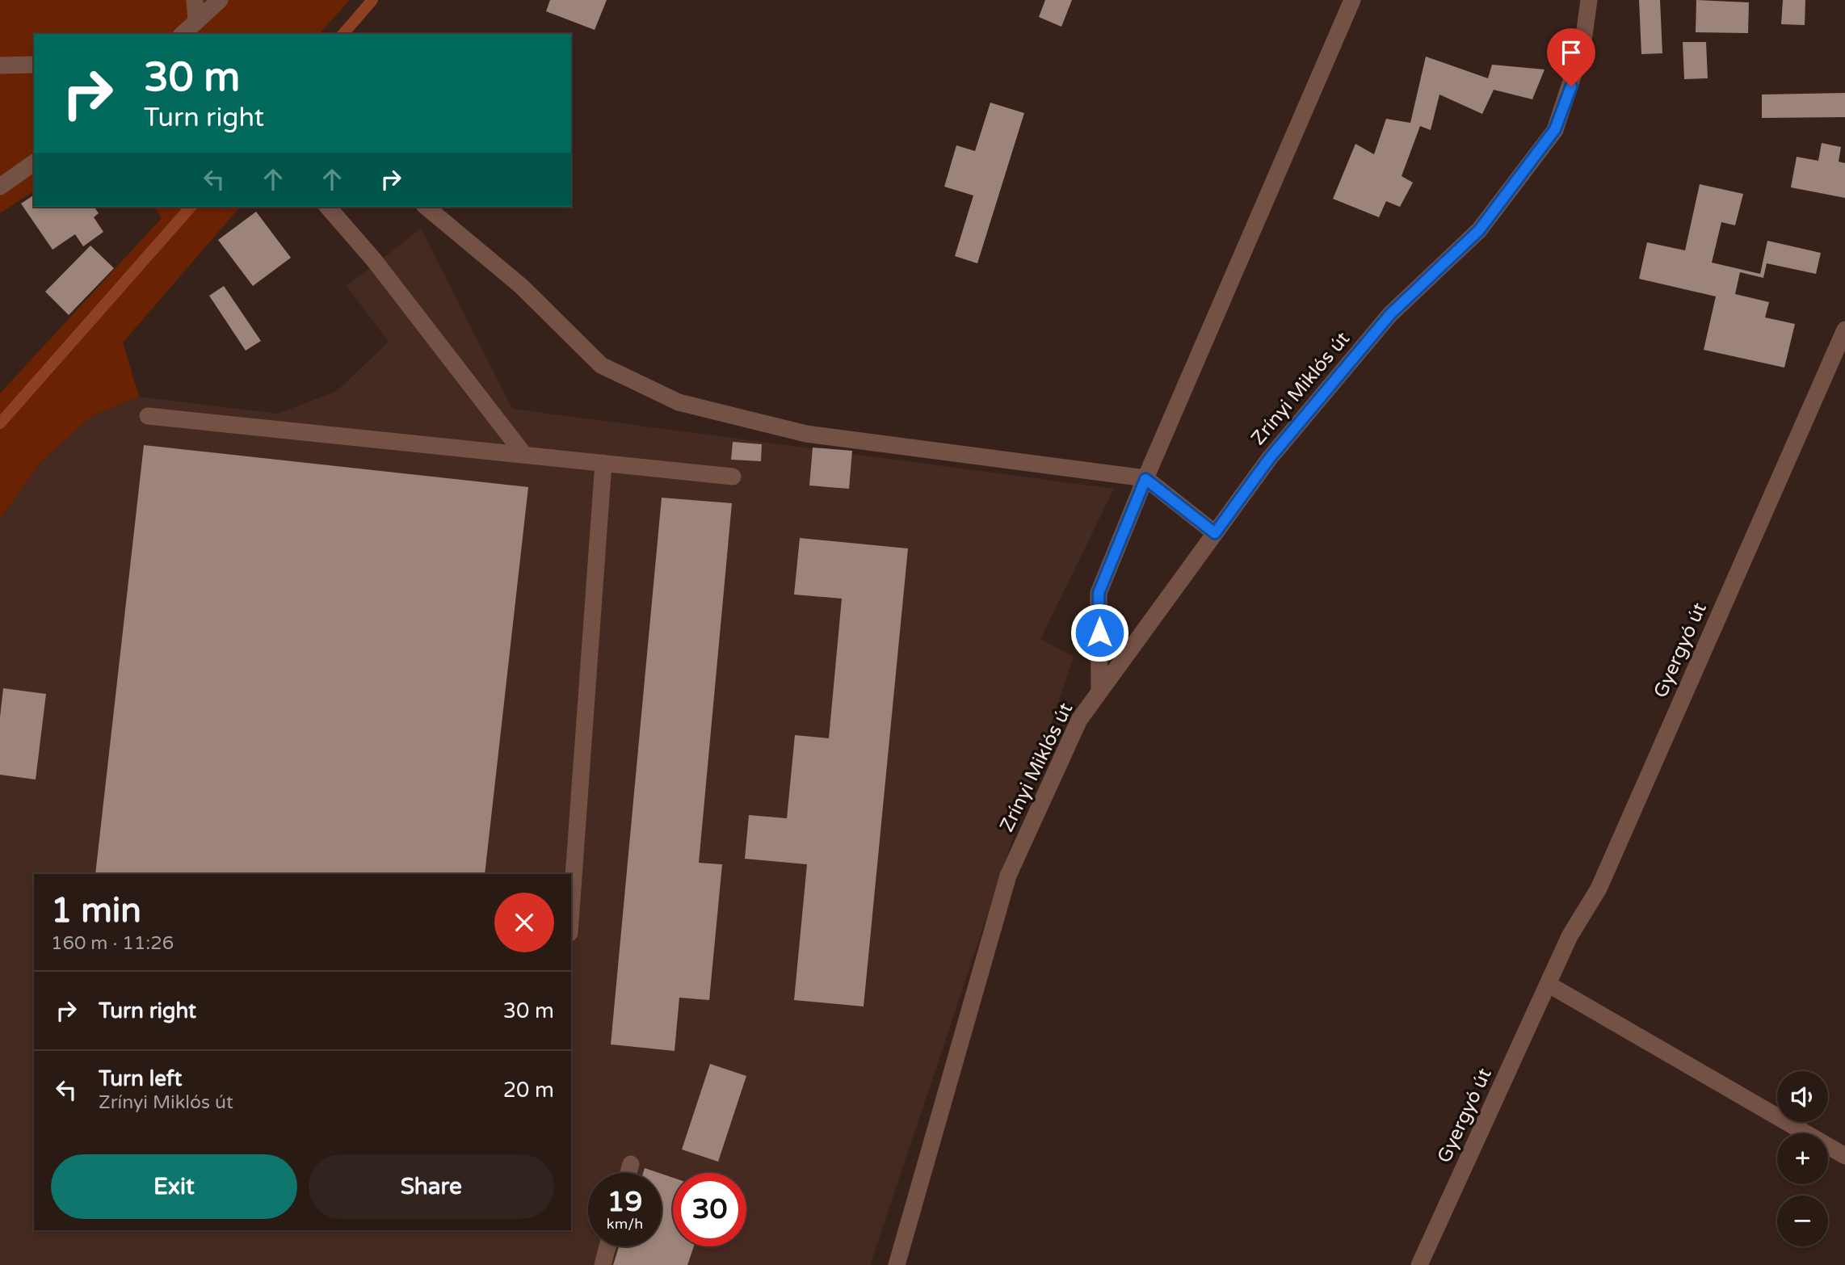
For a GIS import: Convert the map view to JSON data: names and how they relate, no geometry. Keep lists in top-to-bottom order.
{
  "streets": {
    "street": ["Zrínyi Miklós út", "Gyergyó út"]
  },
  "page": {
    "turn": ["30 m", "Turn right"],
    "heading": ["1 min", "160 m · 11:26"],
    "list": [
      {
        "name": "Turn right",
        "value": "30 m"
      },
      {
        "name": "Turn left",
        "note": "Zrínyi Miklós út",
        "value": "20 m"
      }
    ],
    "map_buttons": ["+", "−"],
    "buttons": ["Exit", "Share"],
    "speed": "19 km/h",
    "limit": "30"
  }
}
